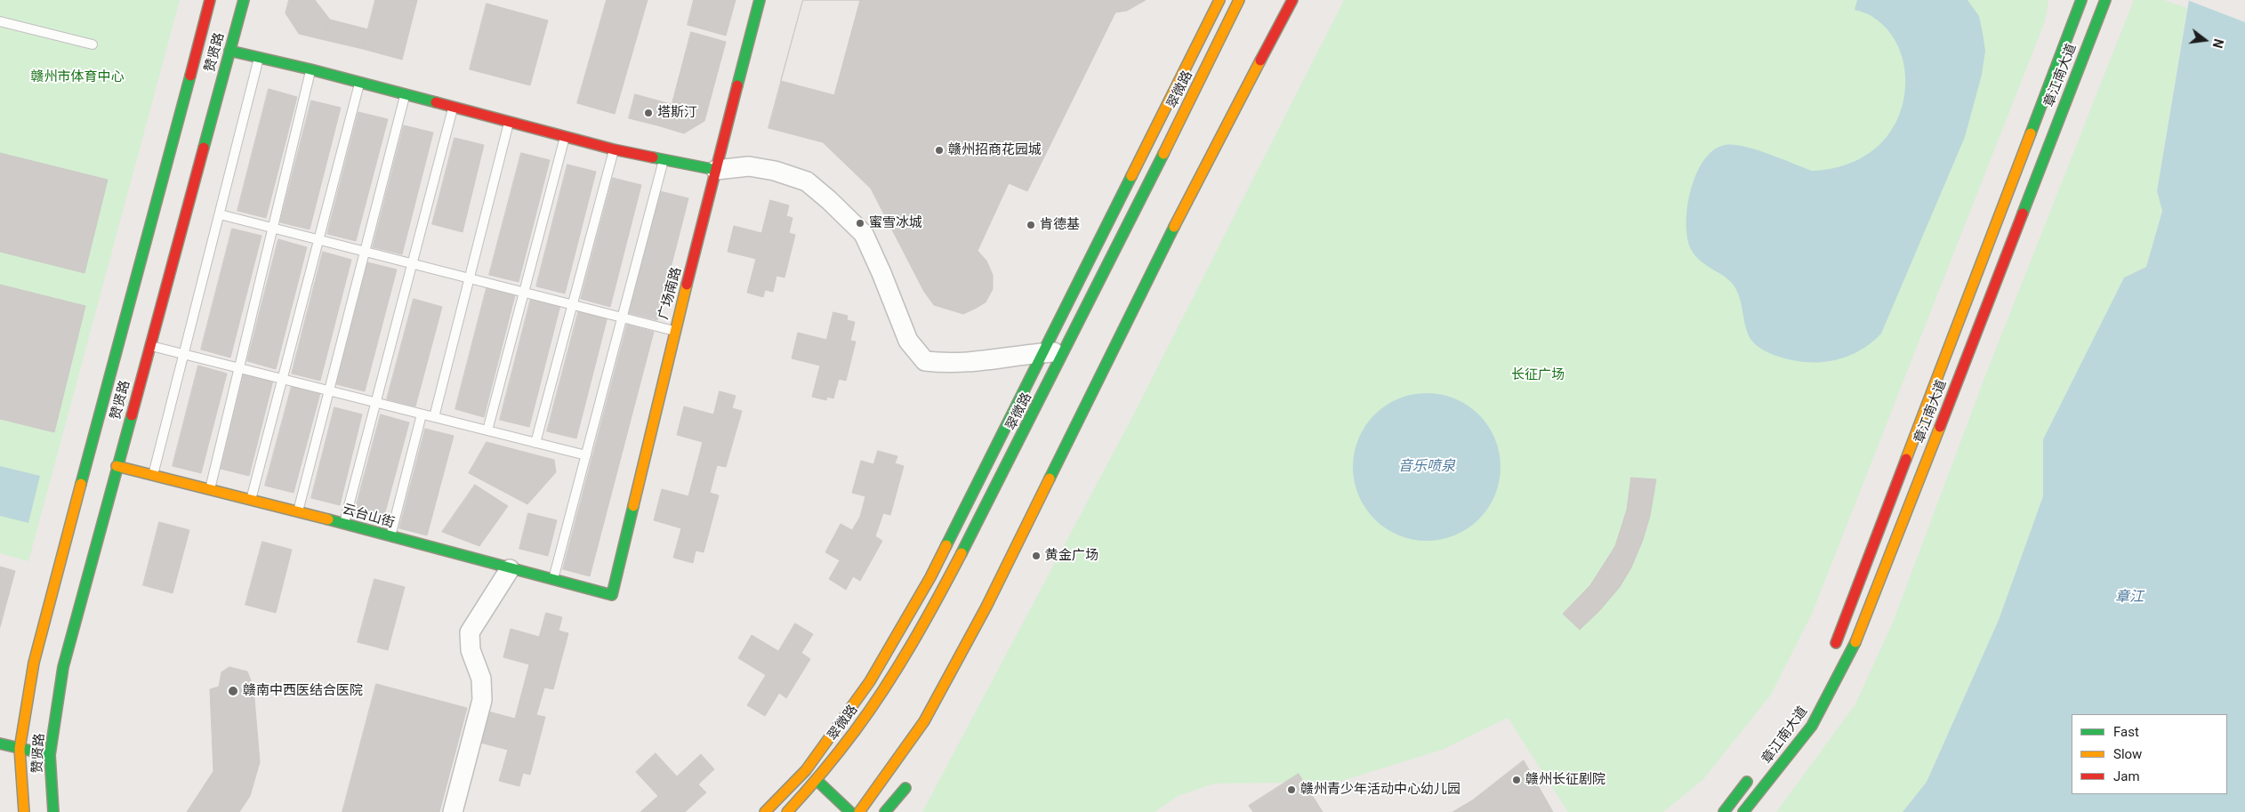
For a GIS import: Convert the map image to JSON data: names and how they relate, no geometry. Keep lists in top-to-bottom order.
{
  "streets": {
    "main road": [
      "赞贤路",
      "章江南大道",
      "翠微路",
      "广场南路",
      "云台山街"
    ]
  },
  "crossings": [
    ["赞贤路", "云台山街"],
    ["广场南路", "云台山街"]
  ],
  "water": ["音乐喷泉", "章江"],
  "parks": ["赣州市体育中心", "长征广场"],
  "places": [
    "塔斯汀",
    "赣州招商花园城",
    "蜜雪冰城",
    "肯德基",
    "黄金广场",
    "赣南中西医结合医院",
    "赣州长征剧院",
    "赣州青少年活动中心幼儿园"
  ],
  "legend": ["Fast", "Slow", "Jam"],
  "north": "right"
}
